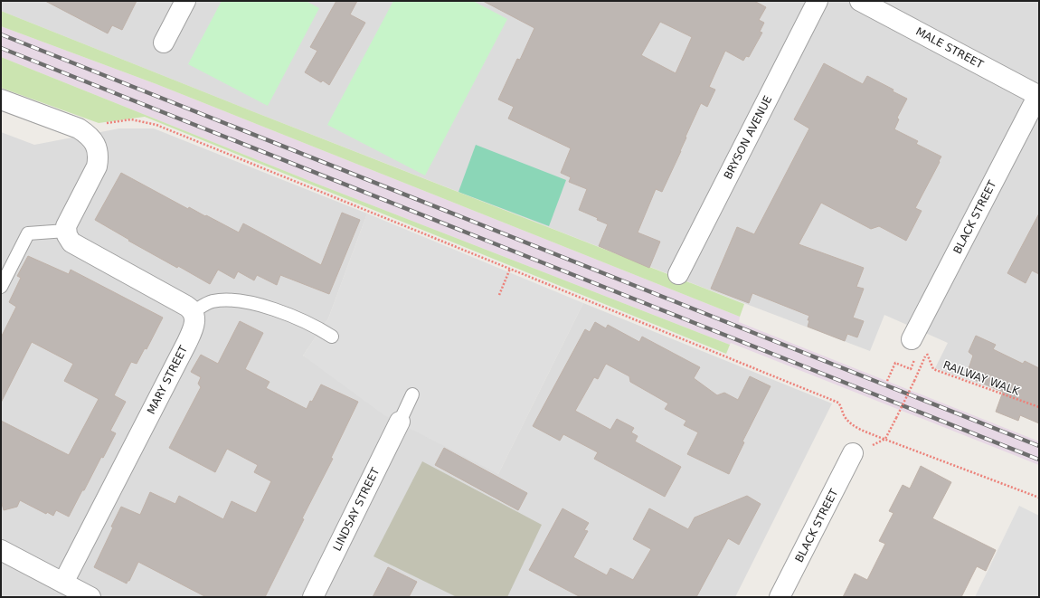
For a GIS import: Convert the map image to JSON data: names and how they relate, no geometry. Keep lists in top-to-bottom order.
{
  "streets": {
    "street": [
      "MALE STREET",
      "BRYSON AVENUE",
      "BLACK STREET",
      "MARY STREET",
      "LINDSAY STREET"
    ],
    "path": ["RAILWAY WALK"]
  },
  "crossings": [
    ["MALE STREET", "BLACK STREET"]
  ]
}
